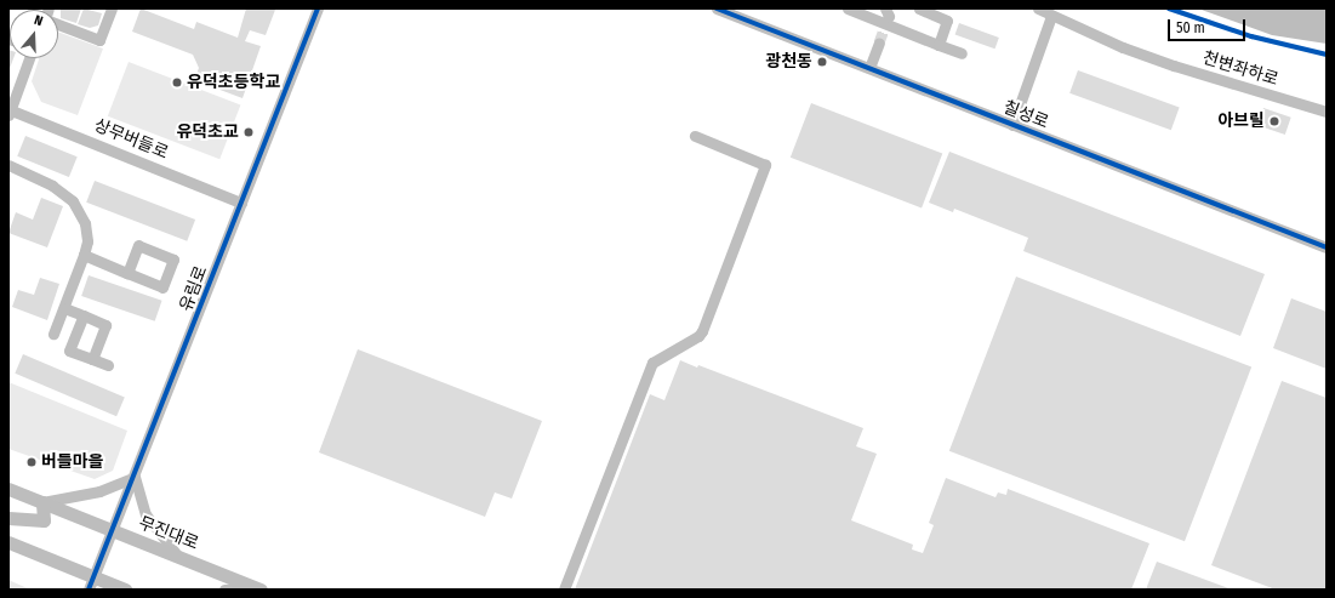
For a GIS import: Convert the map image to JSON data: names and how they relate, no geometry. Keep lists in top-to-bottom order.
{
  "streets": {
    "main road": ["무진대로"],
    "street": [
      "천변좌하로",
      "칠성로",
      "상무버들로",
      "유림로"
    ]
  },
  "crossings": [
    ["상무버들로", "유림로"],
    ["유림로", "무진대로"]
  ],
  "places": [
    "광천동",
    "유덕초등학교",
    "아브릴",
    "유덕초교",
    "버들마을"
  ],
  "scale_bar": "50 m",
  "north": "top"
}
